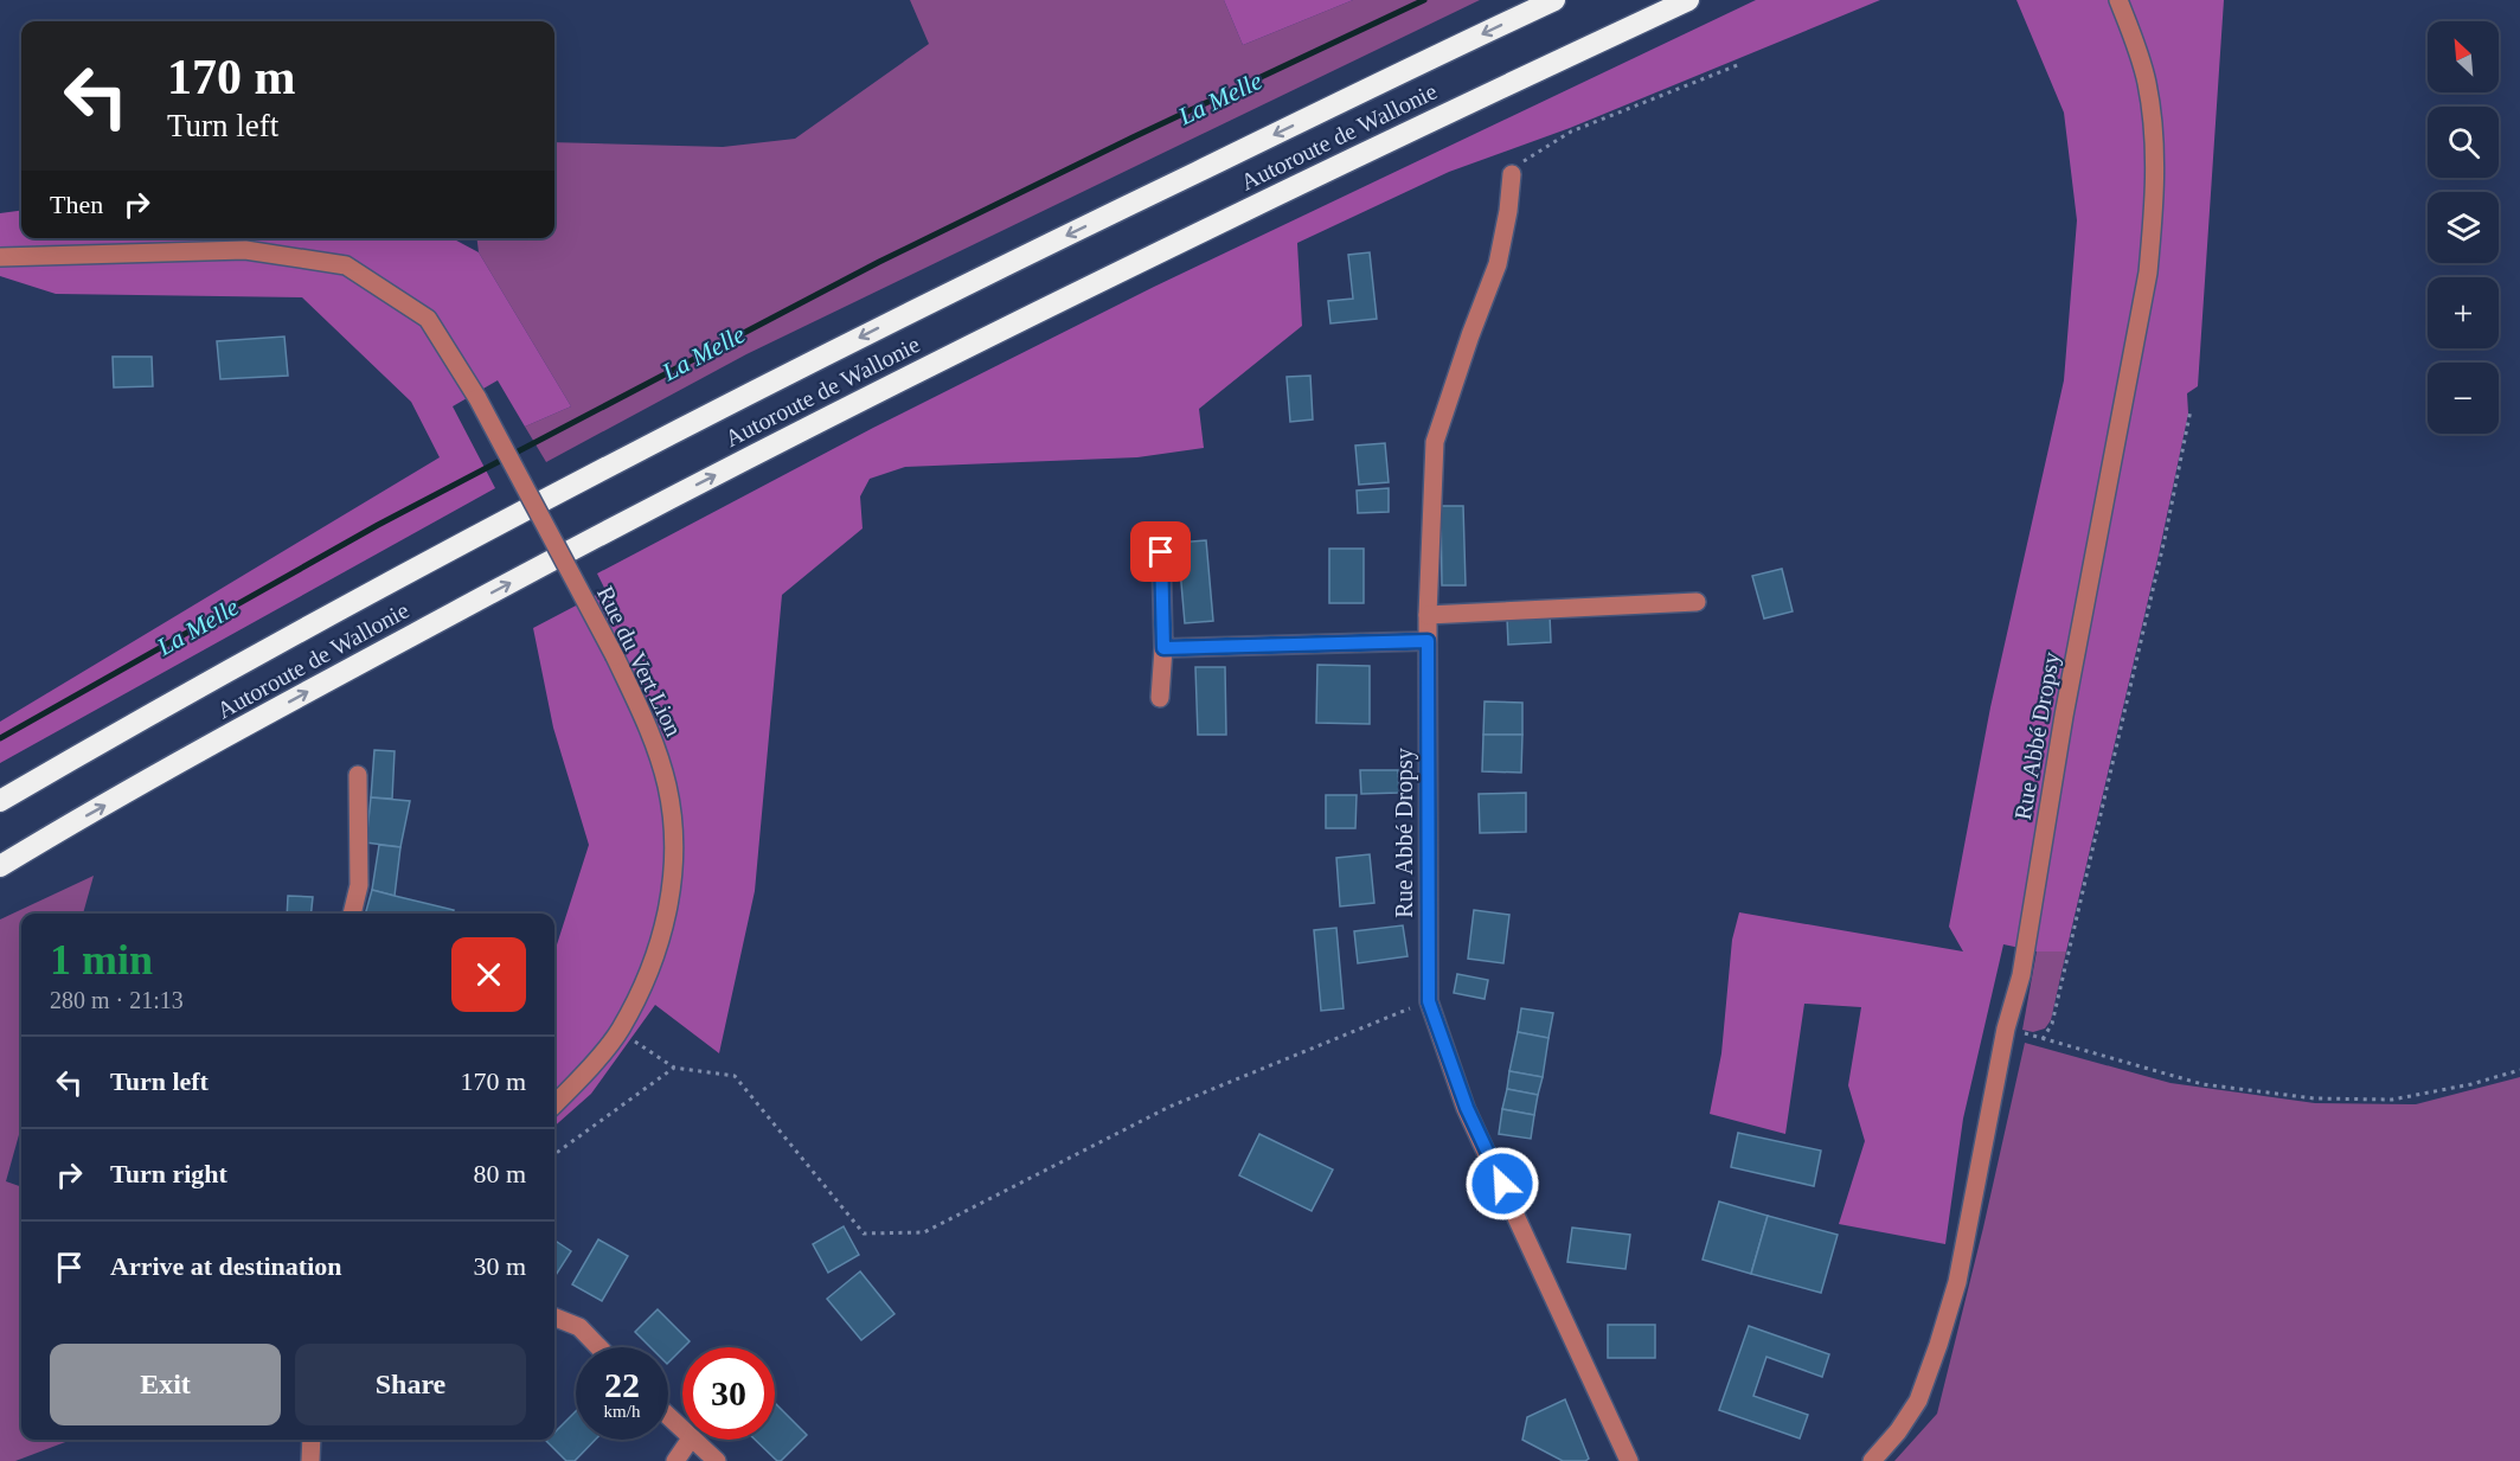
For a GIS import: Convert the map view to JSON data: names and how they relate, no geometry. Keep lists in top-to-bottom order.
{
  "streets": {
    "highway": ["Autoroute de Wallonie"],
    "street": ["Rue du Vert Lion", "Rue Abbé Dropsy"]
  },
  "water": ["La Melle"],
  "north": "top left",
  "page": {
    "map_buttons": ["+", "−"],
    "turn": ["170 m", "Turn left"],
    "then": "Then",
    "heading": ["1 min", "280 m · 21:13"],
    "list": [
      {
        "name": "Turn left",
        "value": "170 m"
      },
      {
        "name": "Turn right",
        "value": "80 m"
      },
      {
        "name": "Arrive at destination",
        "value": "30 m"
      }
    ],
    "buttons": ["Exit", "Share"],
    "speed": "22 km/h",
    "limit": "30"
  }
}
